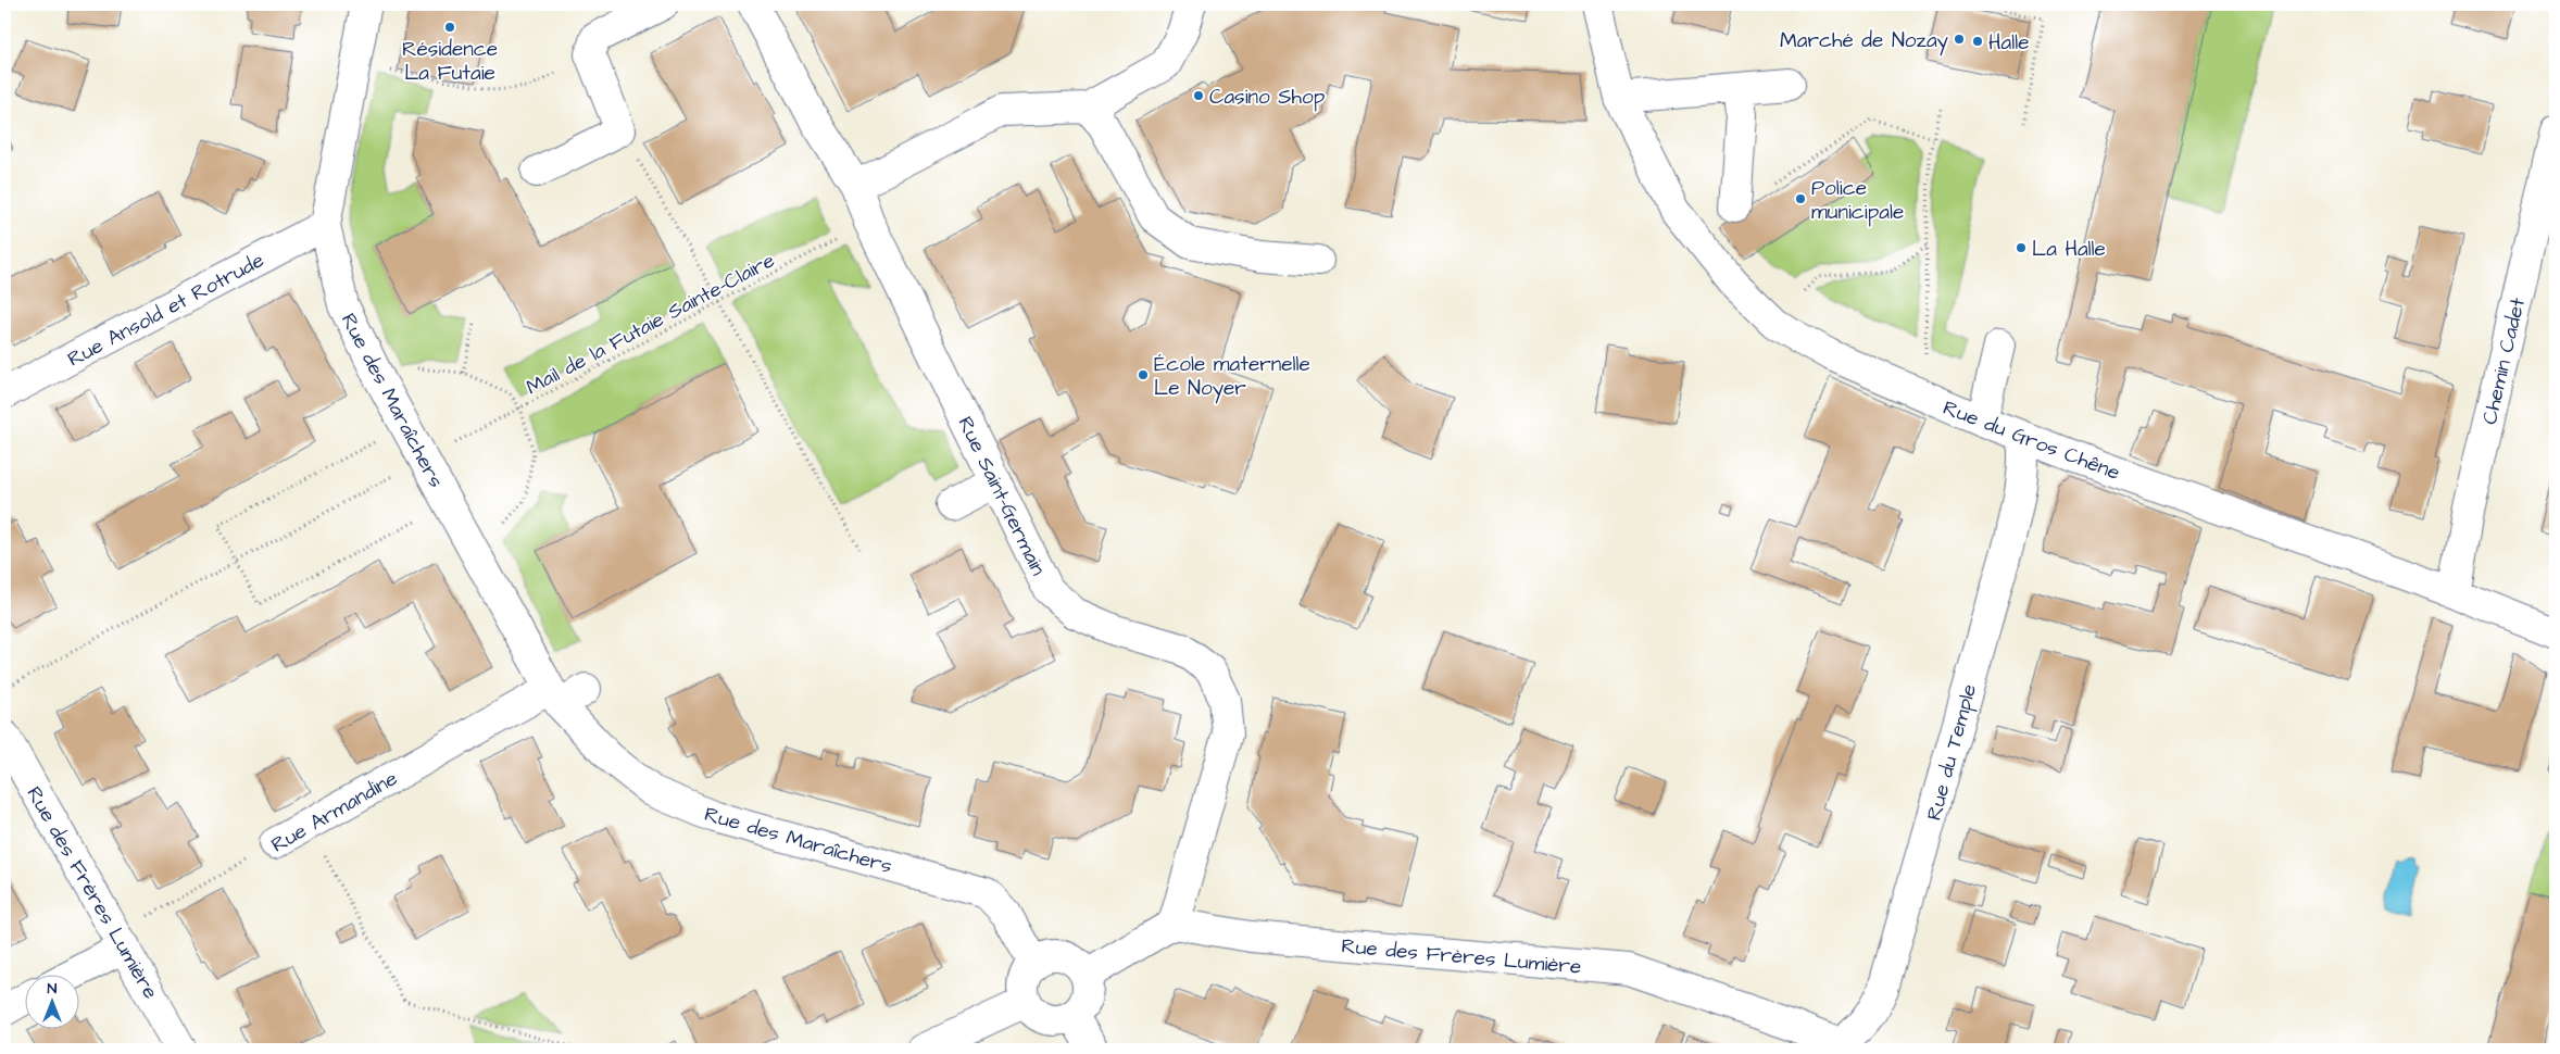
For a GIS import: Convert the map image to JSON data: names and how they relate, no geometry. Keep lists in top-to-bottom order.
{
  "streets": {
    "street": [
      "Rue Ansold et Rotrude",
      "Chemin Cadet",
      "Rue des Maraîchers",
      "Rue du Gros Chêne",
      "Rue Saint-Germain",
      "Rue du Temple",
      "Rue Armandine",
      "Rue des Frères Lumière"
    ],
    "path": ["Mail de la Futaie Sainte-Claire"]
  },
  "crossings": [
    ["Rue Ansold et Rotrude", "Rue des Maraîchers"],
    ["Mail de la Futaie Sainte-Claire", "Rue Saint-Germain"],
    ["Chemin Cadet", "Rue du Gros Chêne"],
    ["Rue des Maraîchers", "Rue Armandine"],
    ["Rue du Gros Chêne", "Rue du Temple"],
    ["Rue Saint-Germain", "Rue des Frères Lumière"],
    ["Rue du Temple", "Rue des Frères Lumière"],
    ["Rue Armandine", "Rue des Frères Lumière"]
  ],
  "places": [
    "Résidence La Futaie",
    "Marché de Nozay",
    "Halle",
    "Casino Shop",
    "Police municipale",
    "La Halle",
    "École maternelle Le Noyer"
  ],
  "north": "top"
}
